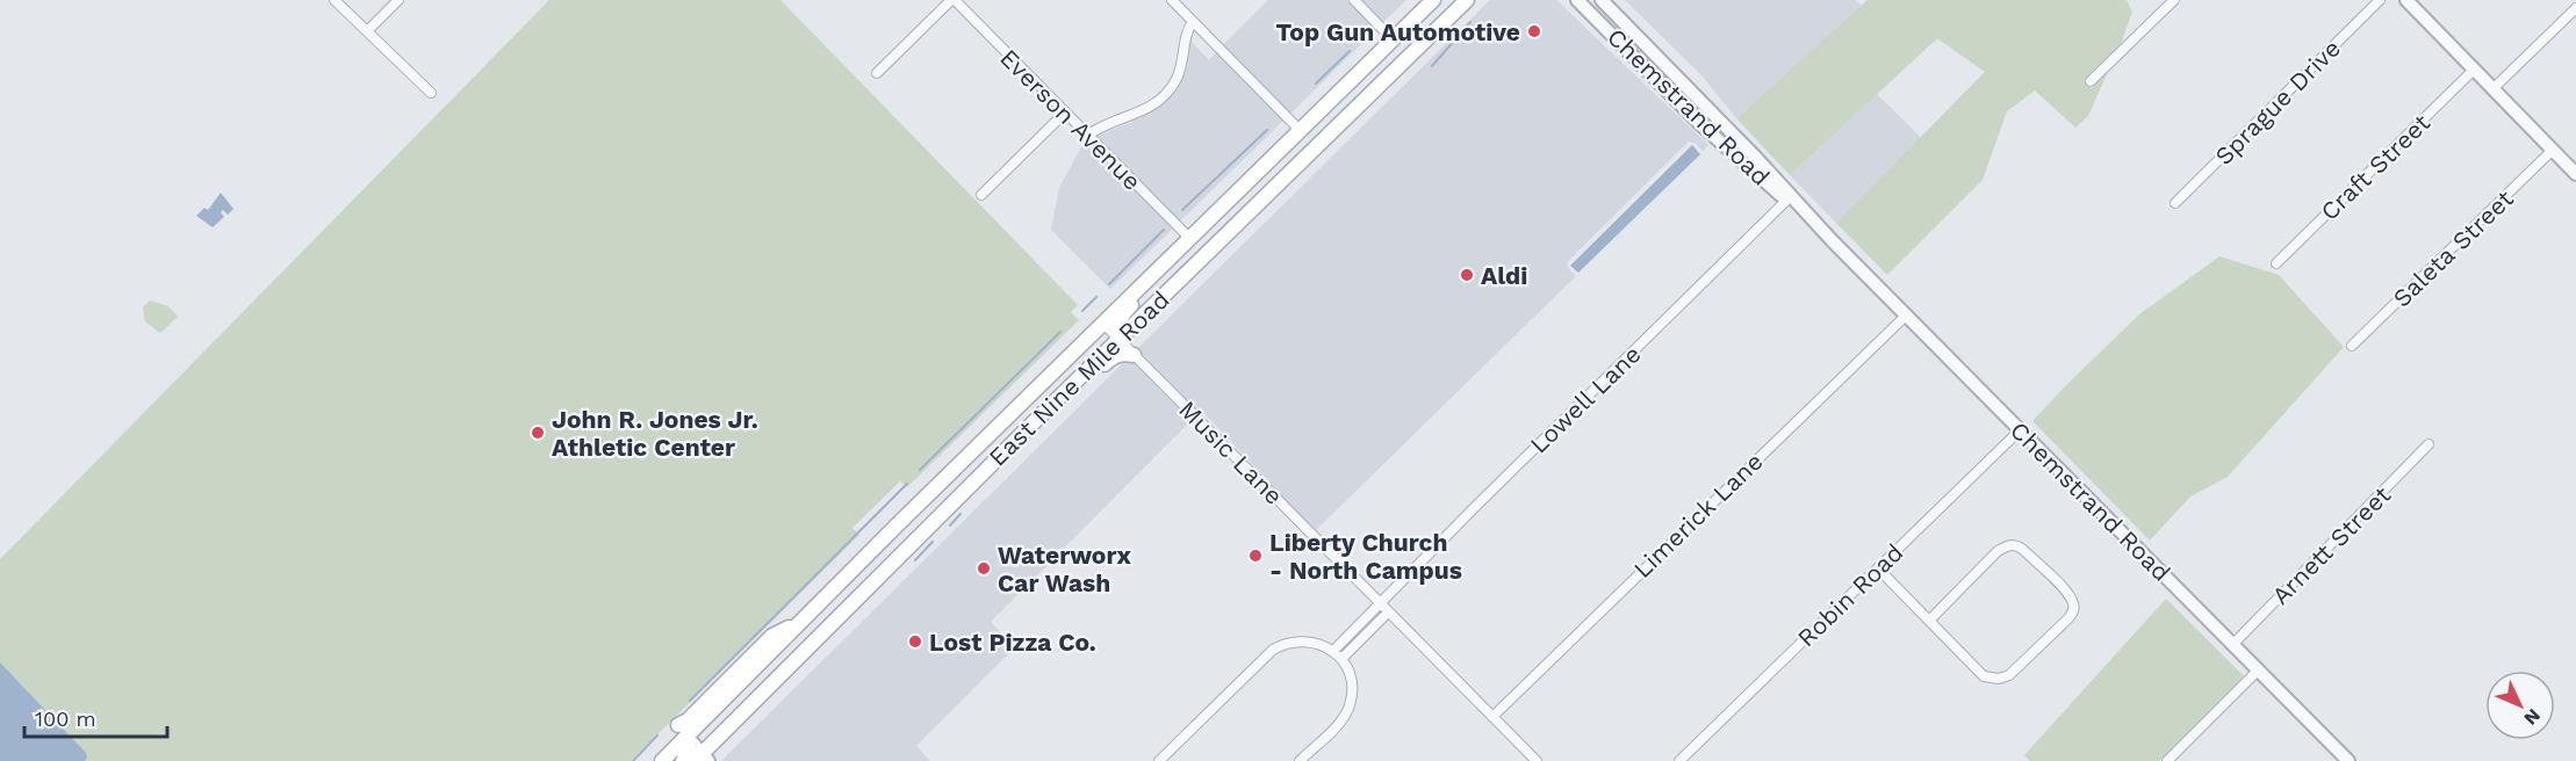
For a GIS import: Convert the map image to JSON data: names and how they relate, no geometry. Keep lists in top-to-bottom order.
{
  "streets": {
    "main road": ["East Nine Mile Road"],
    "street": [
      "Sprague Drive",
      "Chemstrand Road",
      "Everson Avenue",
      "Craft Street",
      "Saleta Street",
      "Lowell Lane",
      "Music Lane",
      "Limerick Lane",
      "Arnett Street",
      "Robin Road"
    ]
  },
  "crossings": [
    ["Chemstrand Road", "Lowell Lane"],
    ["Chemstrand Road", "Limerick Lane"],
    ["Chemstrand Road", "Arnett Street"],
    ["Chemstrand Road", "Robin Road"],
    ["Everson Avenue", "East Nine Mile Road"],
    ["East Nine Mile Road", "Music Lane"],
    ["Lowell Lane", "Music Lane"],
    ["Music Lane", "Limerick Lane"]
  ],
  "places": [
    "Top Gun Automotive",
    "Aldi",
    "John R. Jones Jr. Athletic Center",
    "Liberty Church - North Campus",
    "Waterworx Car Wash",
    "Lost Pizza Co."
  ],
  "scale_bar": "100 m",
  "north": "bottom right"
}
